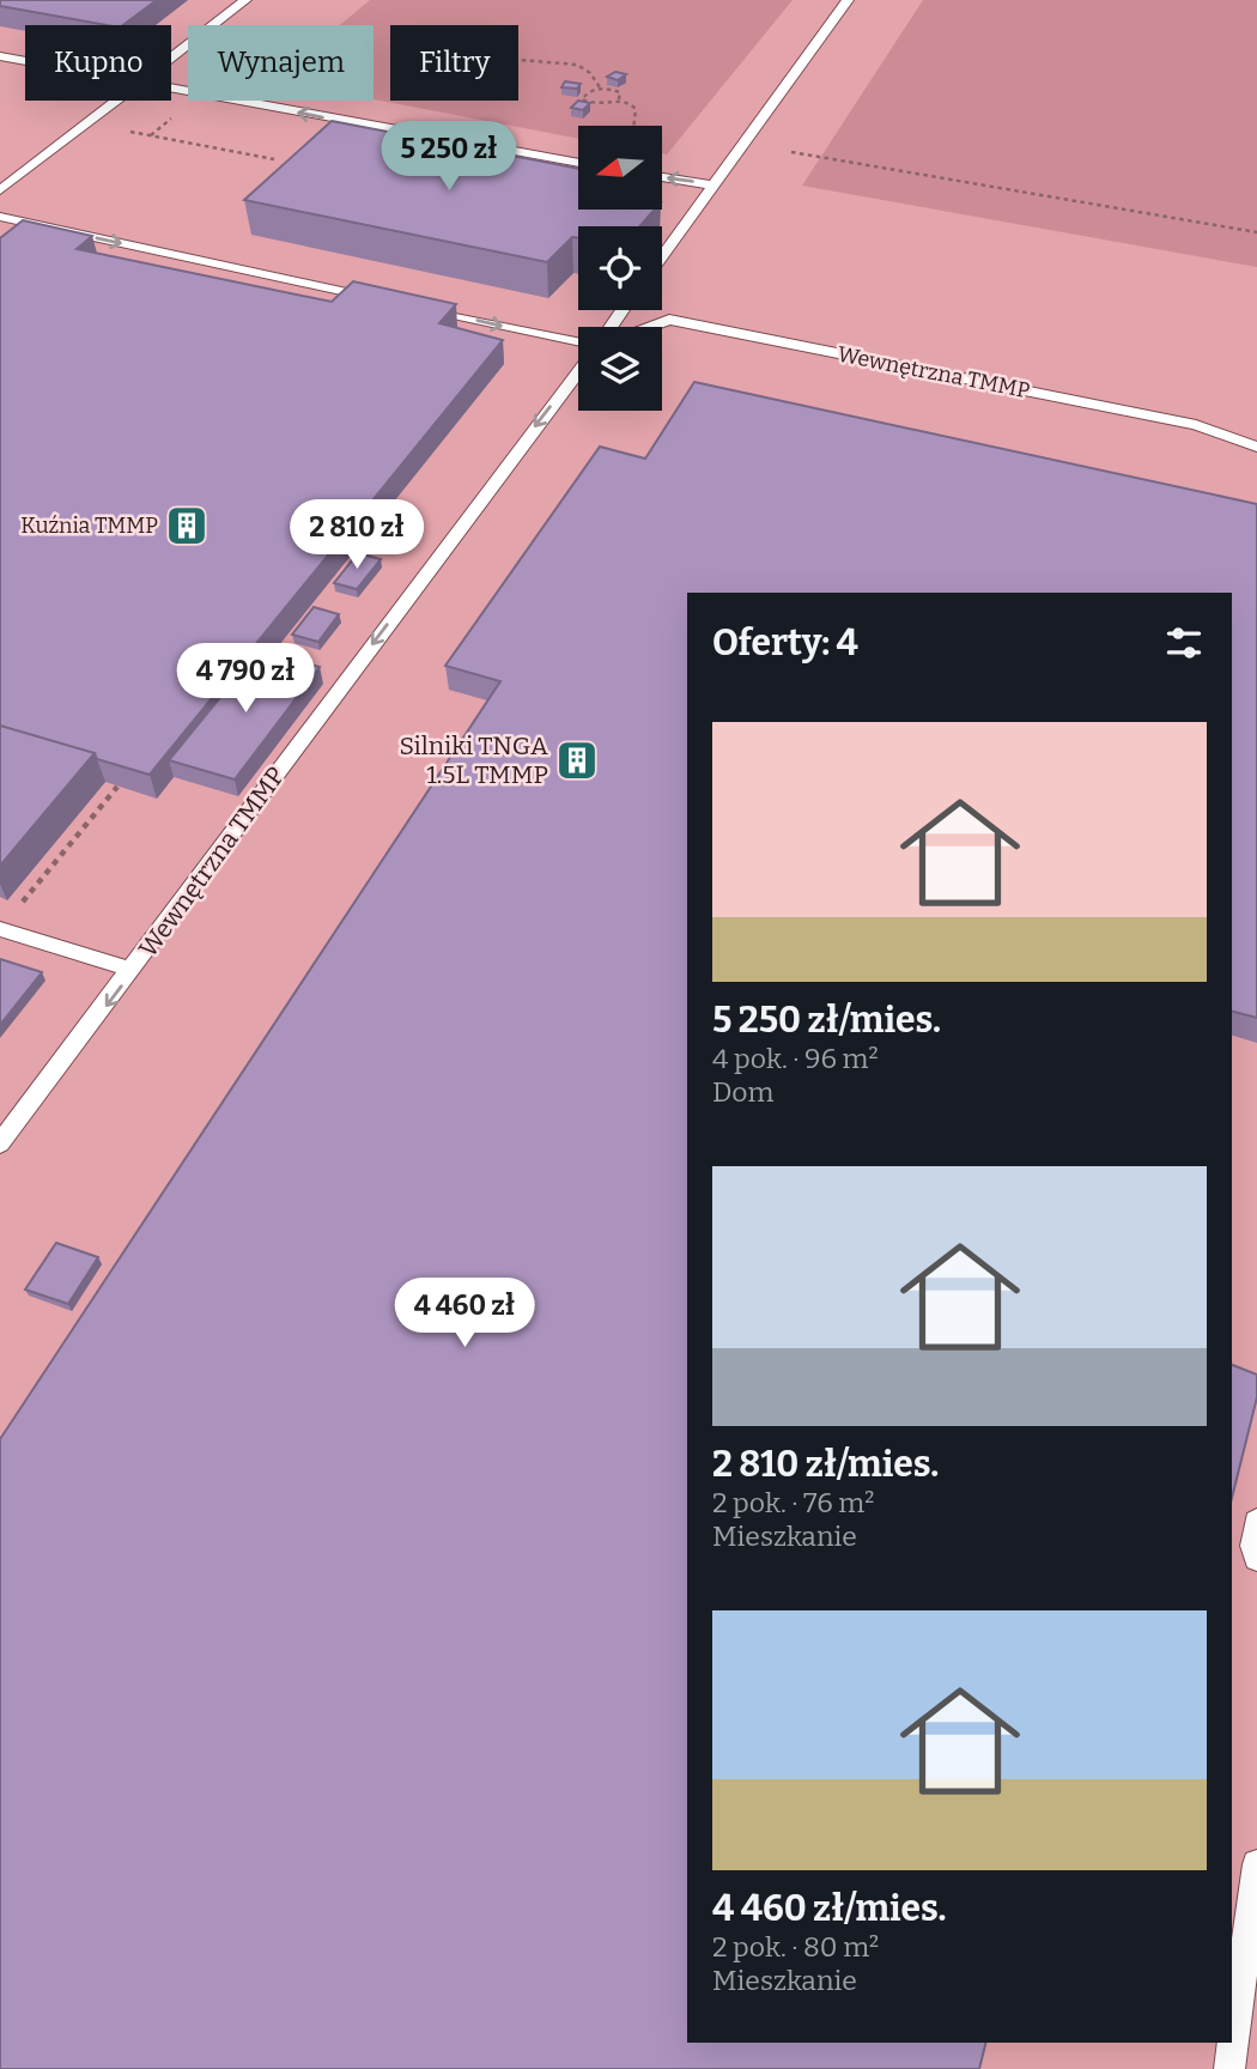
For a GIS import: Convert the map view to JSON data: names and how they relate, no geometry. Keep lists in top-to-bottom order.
{
  "streets": {
    "lane": ["Wewnętrzna TMMP"]
  },
  "one_way": ["Wewnętrzna TMMP"],
  "places": {
    "building": ["Kuźnia TMMP", "Silniki TNGA 1.5L TMMP"]
  },
  "north": "left",
  "page": {
    "chip": ["Kupno", "Wynajem", "Filtry"],
    "price": [
      "5 250 zł",
      "2 810 zł",
      "4 790 zł",
      "4 460 zł"
    ],
    "heading": "Oferty: 4",
    "list": [
      {
        "name": "5 250 zł/mies.",
        "note": "4 pok. · 96 m² · Dom"
      },
      {
        "name": "2 810 zł/mies.",
        "note": "2 pok. · 76 m² · Mieszkanie"
      },
      {
        "name": "4 460 zł/mies.",
        "note": "2 pok. · 80 m² · Mieszkanie"
      }
    ]
  }
}
